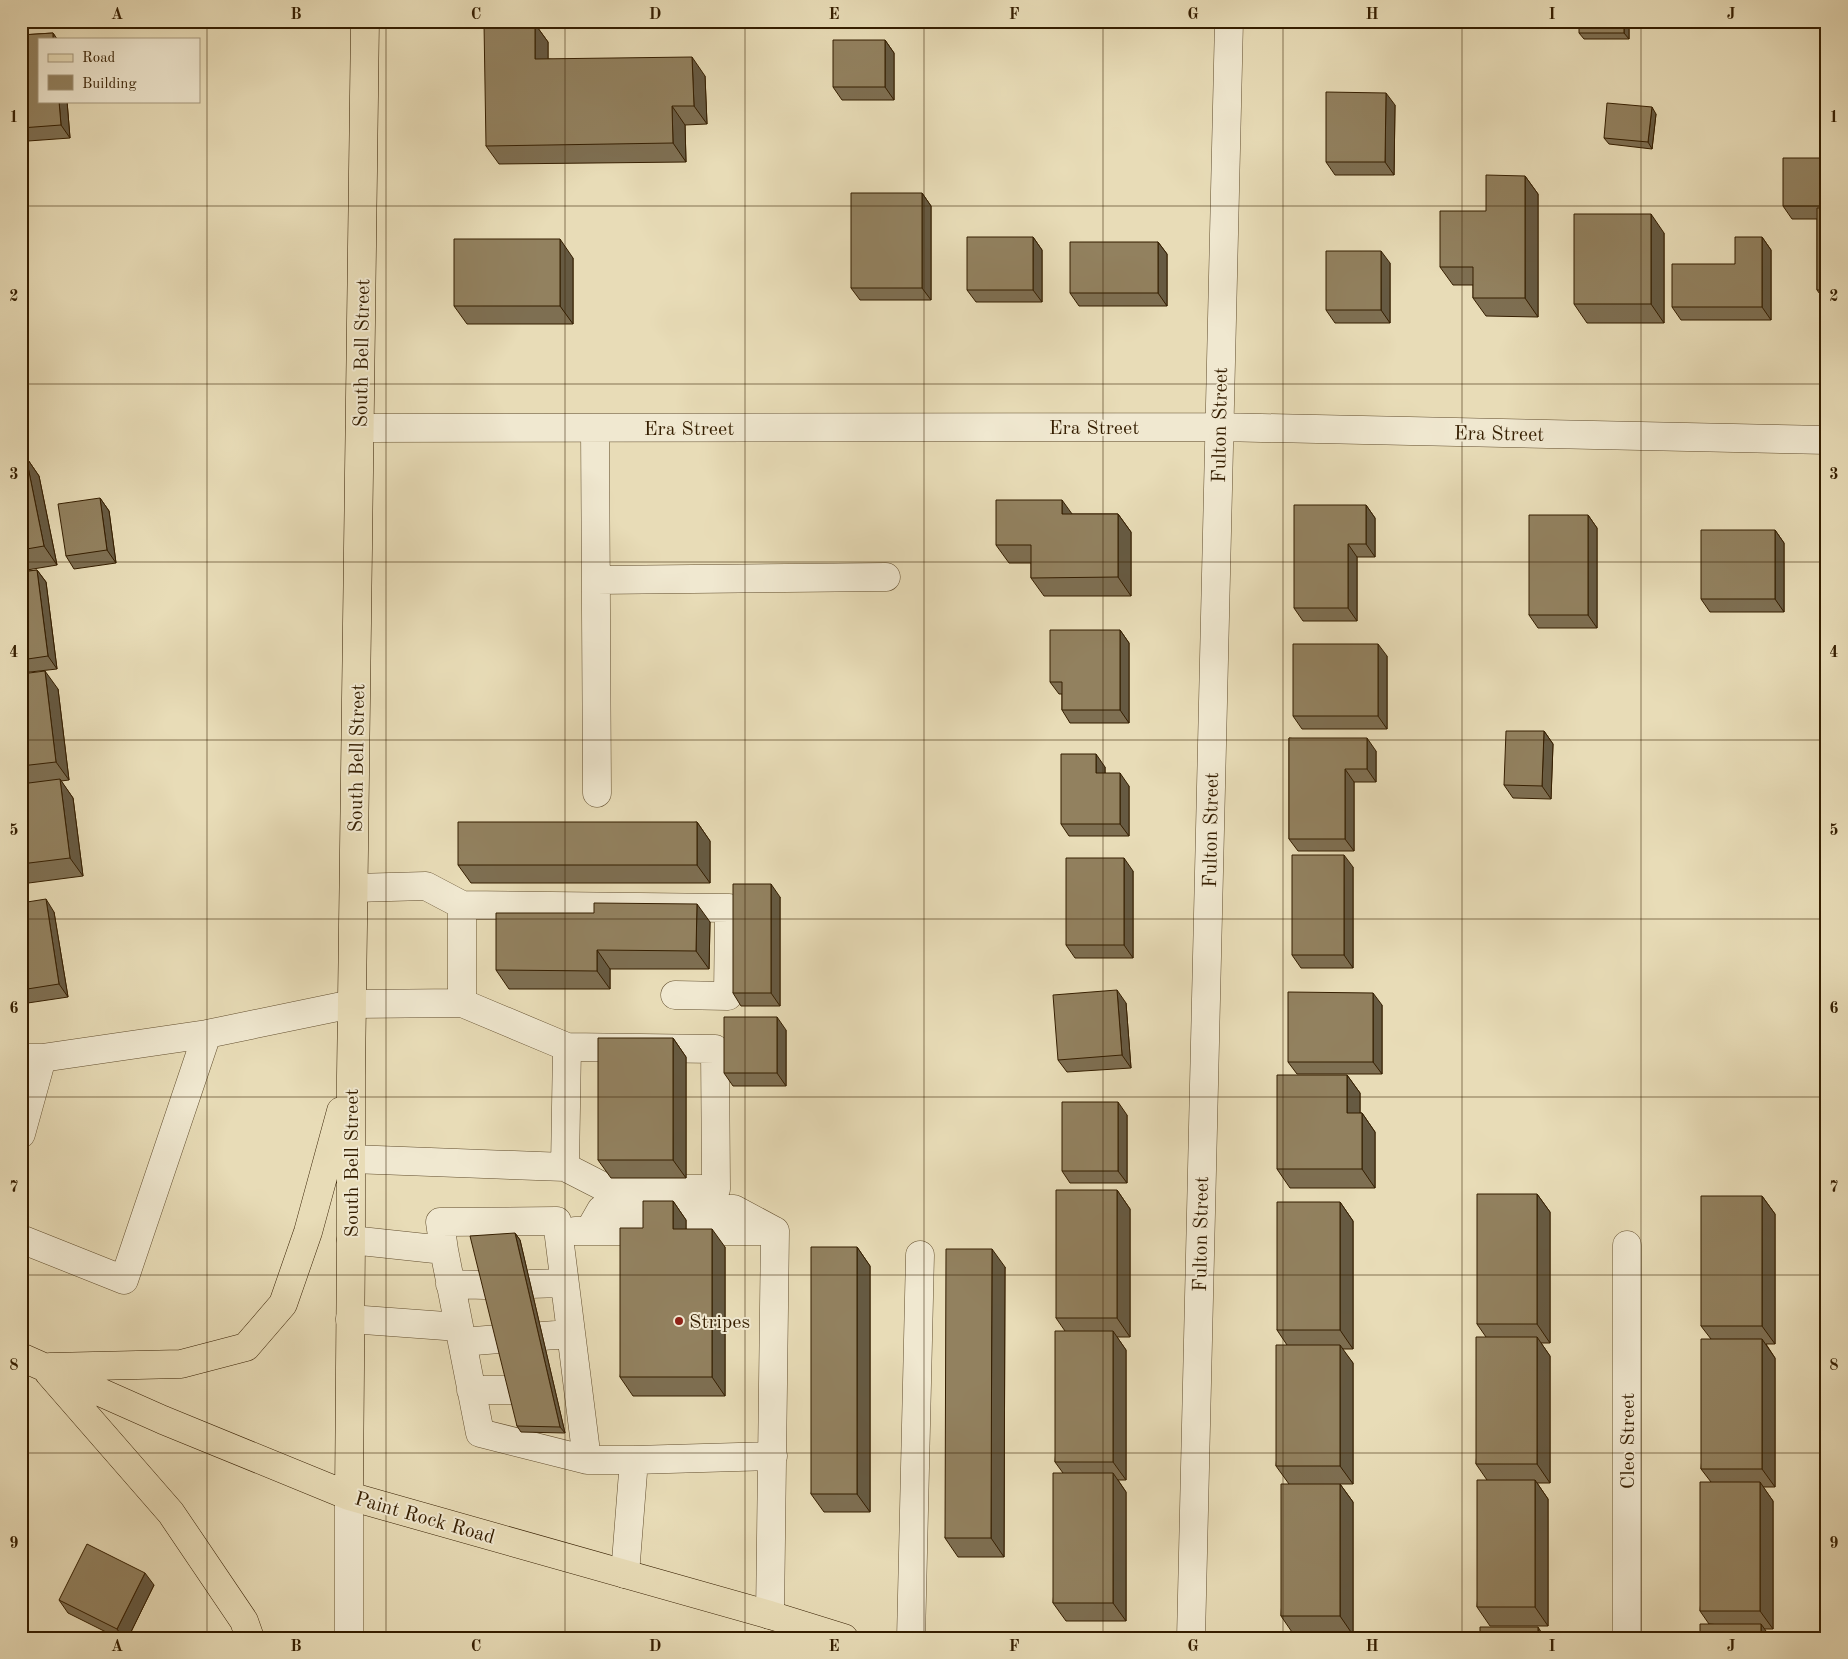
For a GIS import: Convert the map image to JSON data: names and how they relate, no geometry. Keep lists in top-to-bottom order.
{
  "streets": {
    "main road": ["South Bell Street", "Paint Rock Road"],
    "street": ["Fulton Street", "Era Street", "Cleo Street"]
  },
  "crossings": [
    ["South Bell Street", "Era Street"],
    ["South Bell Street", "Paint Rock Road"],
    ["Fulton Street", "Era Street"]
  ],
  "places": ["Stripes"],
  "legend": ["Road", "Building"],
  "grid": {
    "columns": [
      "A",
      "B",
      "C",
      "D",
      "E",
      "F",
      "G",
      "H",
      "I",
      "J"
    ],
    "rows": [
      "1",
      "2",
      "3",
      "4",
      "5",
      "6",
      "7",
      "8",
      "9"
    ]
  }
}
